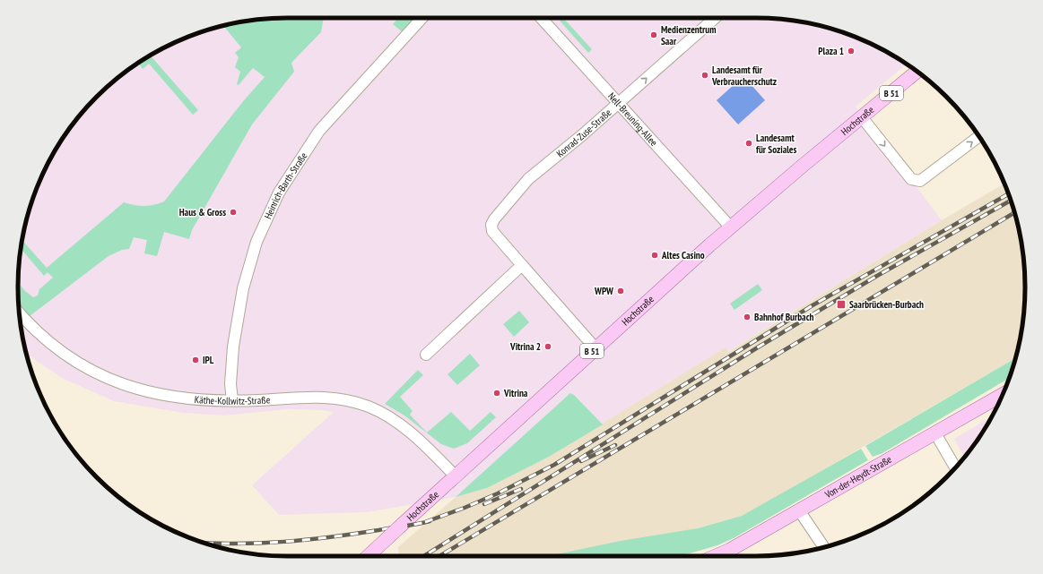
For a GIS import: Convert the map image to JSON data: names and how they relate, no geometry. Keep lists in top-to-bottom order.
{
  "streets": {
    "main road": ["B 51", "Hochstraße", "Von-der-Heydt-Straße"],
    "street": [
      "Nell-Breuning-Allee",
      "Konrad-Zuse-Straße",
      "Heinrich-Barth-Straße",
      "Käthe-Kollwitz-Straße"
    ]
  },
  "crossings": [
    ["Nell-Breuning-Allee", "Hochstraße"],
    ["Nell-Breuning-Allee", "Konrad-Zuse-Straße"],
    ["Hochstraße", "Konrad-Zuse-Straße"],
    ["Hochstraße", "Käthe-Kollwitz-Straße"],
    ["Heinrich-Barth-Straße", "Käthe-Kollwitz-Straße"]
  ],
  "places": {
    "other": [
      "Medienzentrum Saar",
      "Plaza 1",
      "Landesamt für Verbraucherschutz",
      "Landesamt für Soziales",
      "Haus & Gross",
      "Altes Casino",
      "WPW",
      "Bahnhof Burbach",
      "Vitrina 2",
      "IPL",
      "Vitrina"
    ],
    "transit": ["Saarbrücken-Burbach"]
  }
}
